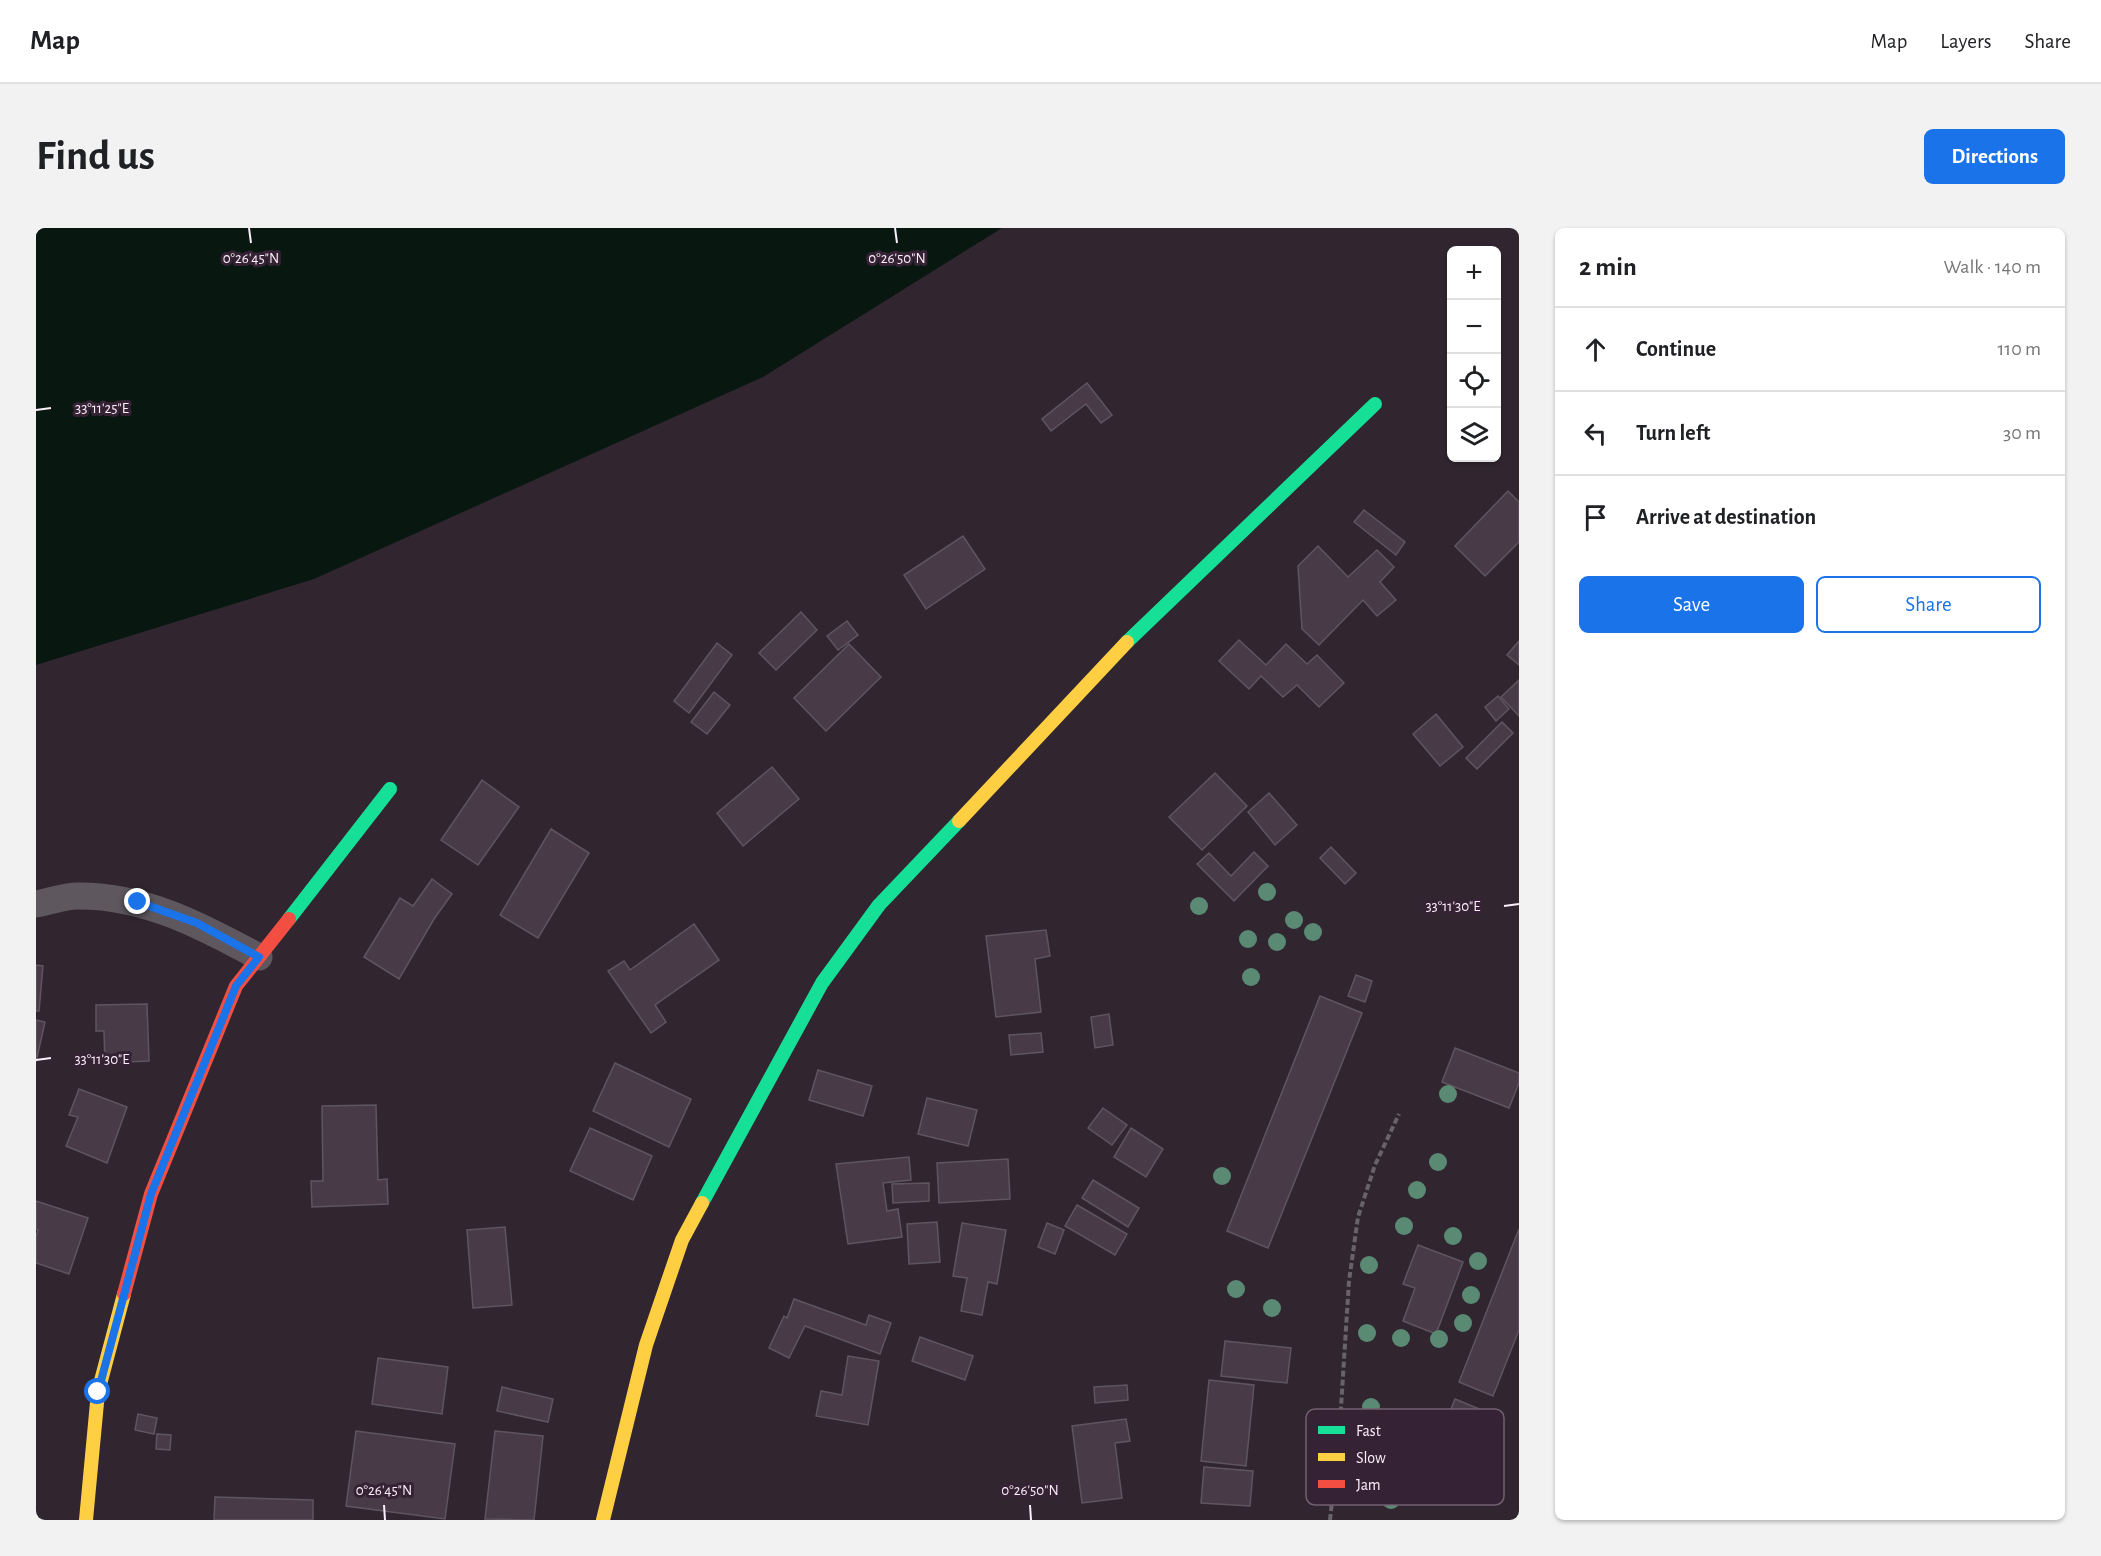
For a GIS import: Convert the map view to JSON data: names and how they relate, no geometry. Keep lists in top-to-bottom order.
{
  "legend": ["Fast", "Slow", "Jam"],
  "page": {
    "header": "Map",
    "nav": ["Map", "Layers", "Share"],
    "buttons": [
      "Directions",
      ["Save", "Share"]
    ],
    "title": "Find us",
    "heading": ["2 min", "Walk · 140 m"],
    "map_buttons": ["+", "−"],
    "list": [
      ["Continue", "110 m"],
      ["Turn left", "30 m"],
      "Arrive at destination"
    ]
  },
  "coordinates": [
    "0°26'45\"N",
    "0°26'50\"N",
    "33°11'25\"E",
    "33°11'30\"E"
  ]
}
